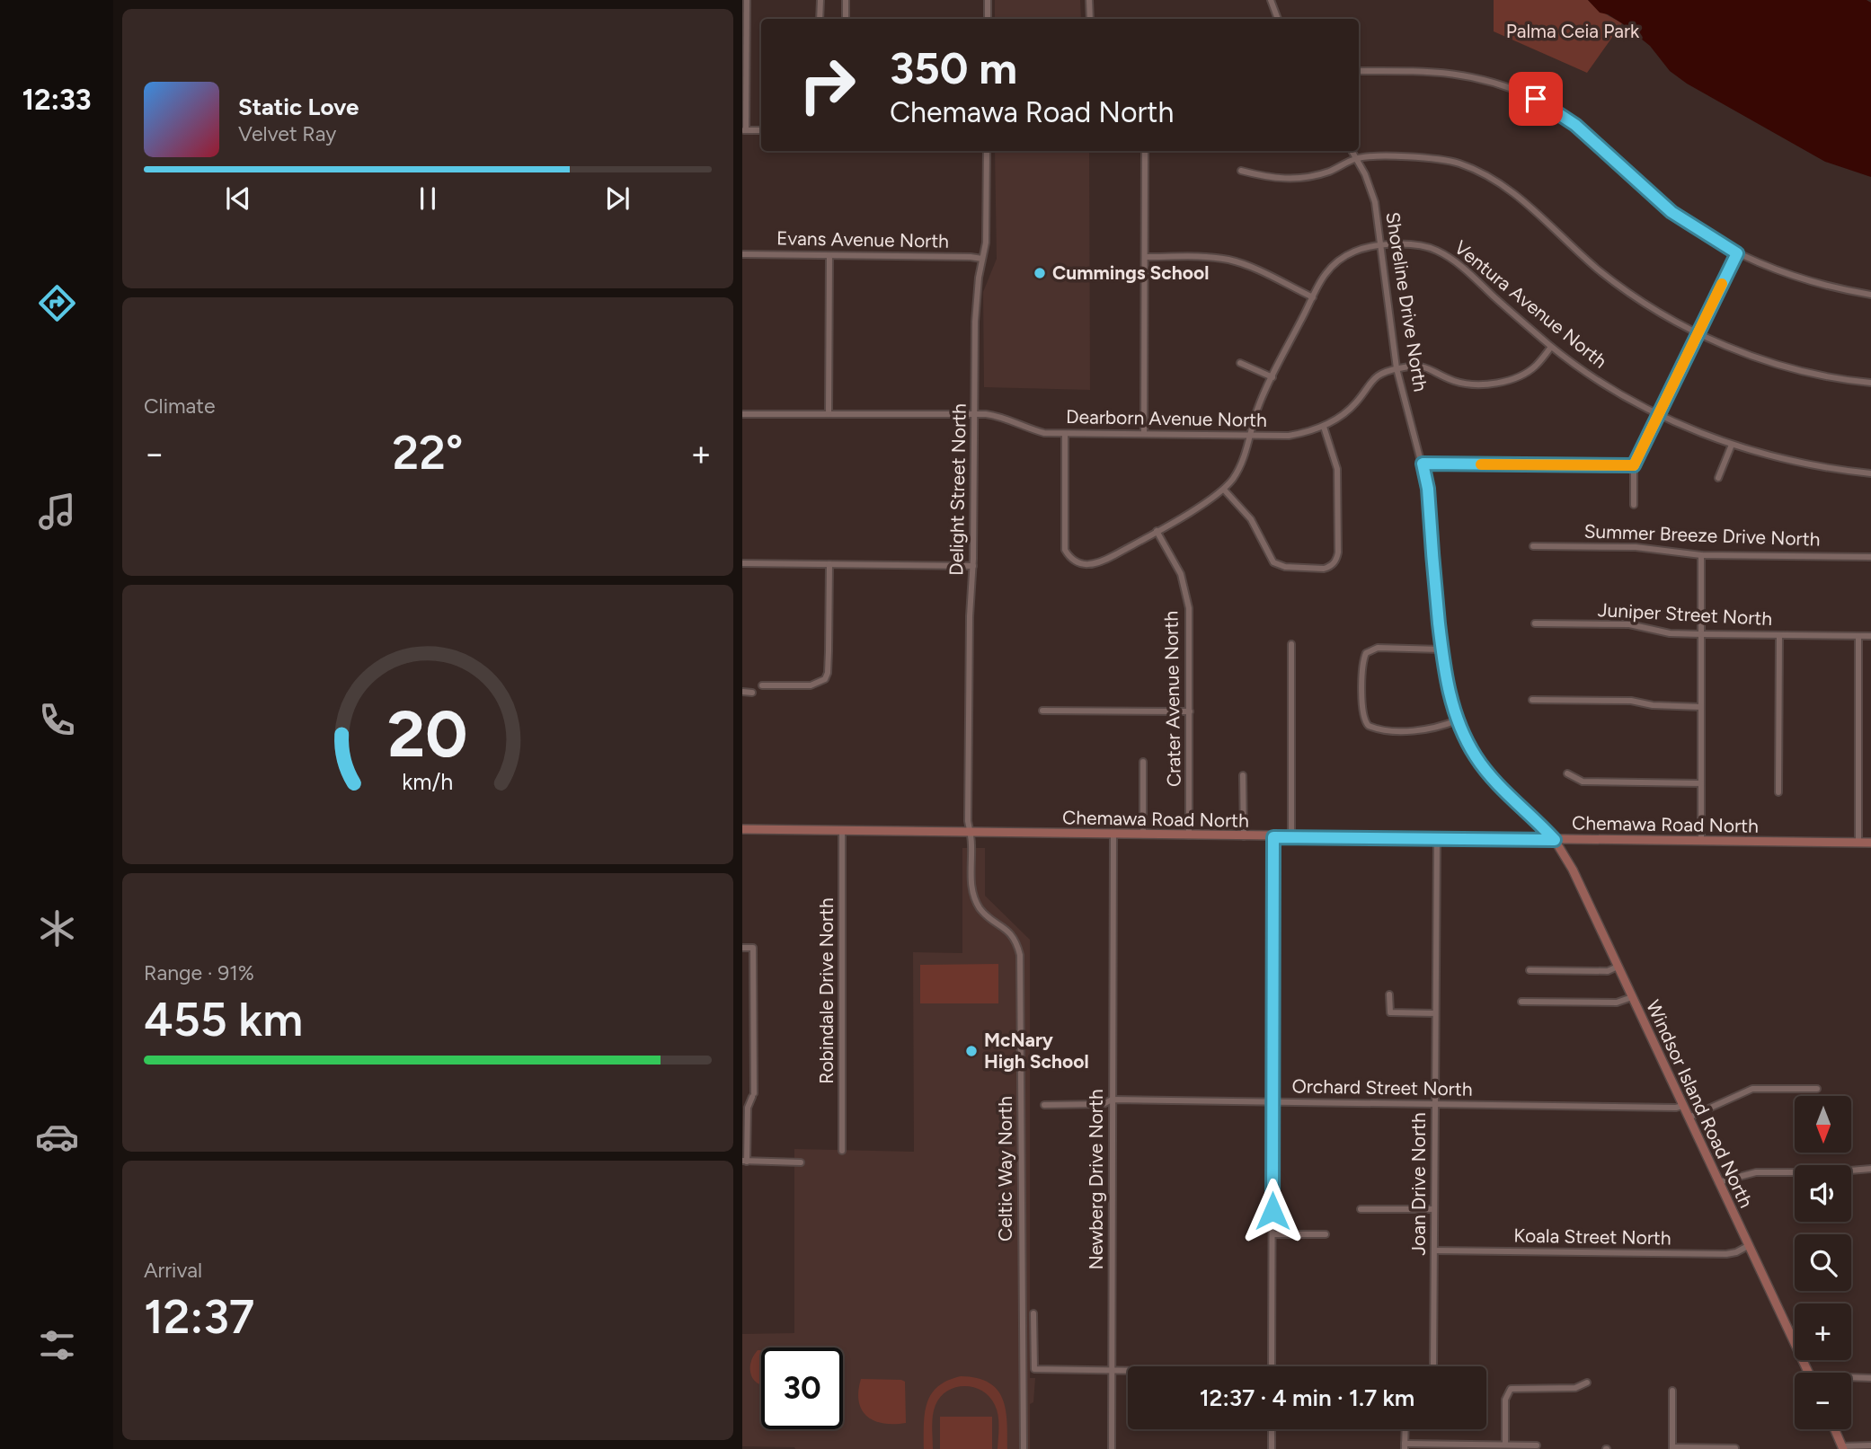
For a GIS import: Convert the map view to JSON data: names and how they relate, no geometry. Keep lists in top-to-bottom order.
{
  "streets": {
    "street": [
      "Evans Avenue North",
      "Shoreline Drive North",
      "Ventura Avenue North",
      "Dearborn Avenue North",
      "Delight Street North",
      "Summer Breeze Drive North",
      "Juniper Street North",
      "Crater Avenue North",
      "Chemawa Road North",
      "Robindale Drive North",
      "Orchard Street North",
      "Windsor Island Road North",
      "Celtic Way North",
      "Newberg Drive North",
      "Joan Drive North",
      "Koala Street North"
    ]
  },
  "crossings": [
    ["Evans Avenue North", "Delight Street North"],
    ["Shoreline Drive North", "Ventura Avenue North"],
    ["Shoreline Drive North", "Dearborn Avenue North"],
    ["Shoreline Drive North", "Chemawa Road North"],
    ["Shoreline Drive North", "Windsor Island Road North"],
    ["Ventura Avenue North", "Dearborn Avenue North"],
    ["Dearborn Avenue North", "Delight Street North"],
    ["Delight Street North", "Chemawa Road North"],
    ["Delight Street North", "Celtic Way North"],
    ["Crater Avenue North", "Chemawa Road North"],
    ["Chemawa Road North", "Robindale Drive North"],
    ["Chemawa Road North", "Windsor Island Road North"],
    ["Chemawa Road North", "Celtic Way North"],
    ["Chemawa Road North", "Newberg Drive North"],
    ["Chemawa Road North", "Joan Drive North"],
    ["Orchard Street North", "Windsor Island Road North"],
    ["Orchard Street North", "Newberg Drive North"],
    ["Orchard Street North", "Joan Drive North"],
    ["Windsor Island Road North", "Koala Street North"],
    ["Joan Drive North", "Koala Street North"]
  ],
  "parks": ["Palma Ceia Park"],
  "places": ["Cummings School", "McNary High School"],
  "north": "bottom",
  "page": {
    "tabs": "12:33",
    "turn": ["350 m", "Chemawa Road North"],
    "song": ["Static Love", "Velvet Ray"],
    "tile": [
      "Climate",
      ["Range · 91%", "455 km"],
      ["Arrival", "12:37"]
    ],
    "heat": ["−", "22°", "+"],
    "map_buttons": ["+", "−"],
    "limit": "30",
    "trip": "12:37 · 4 min · 1.7 km",
    "gauge": ["20", "km/h"]
  }
}
